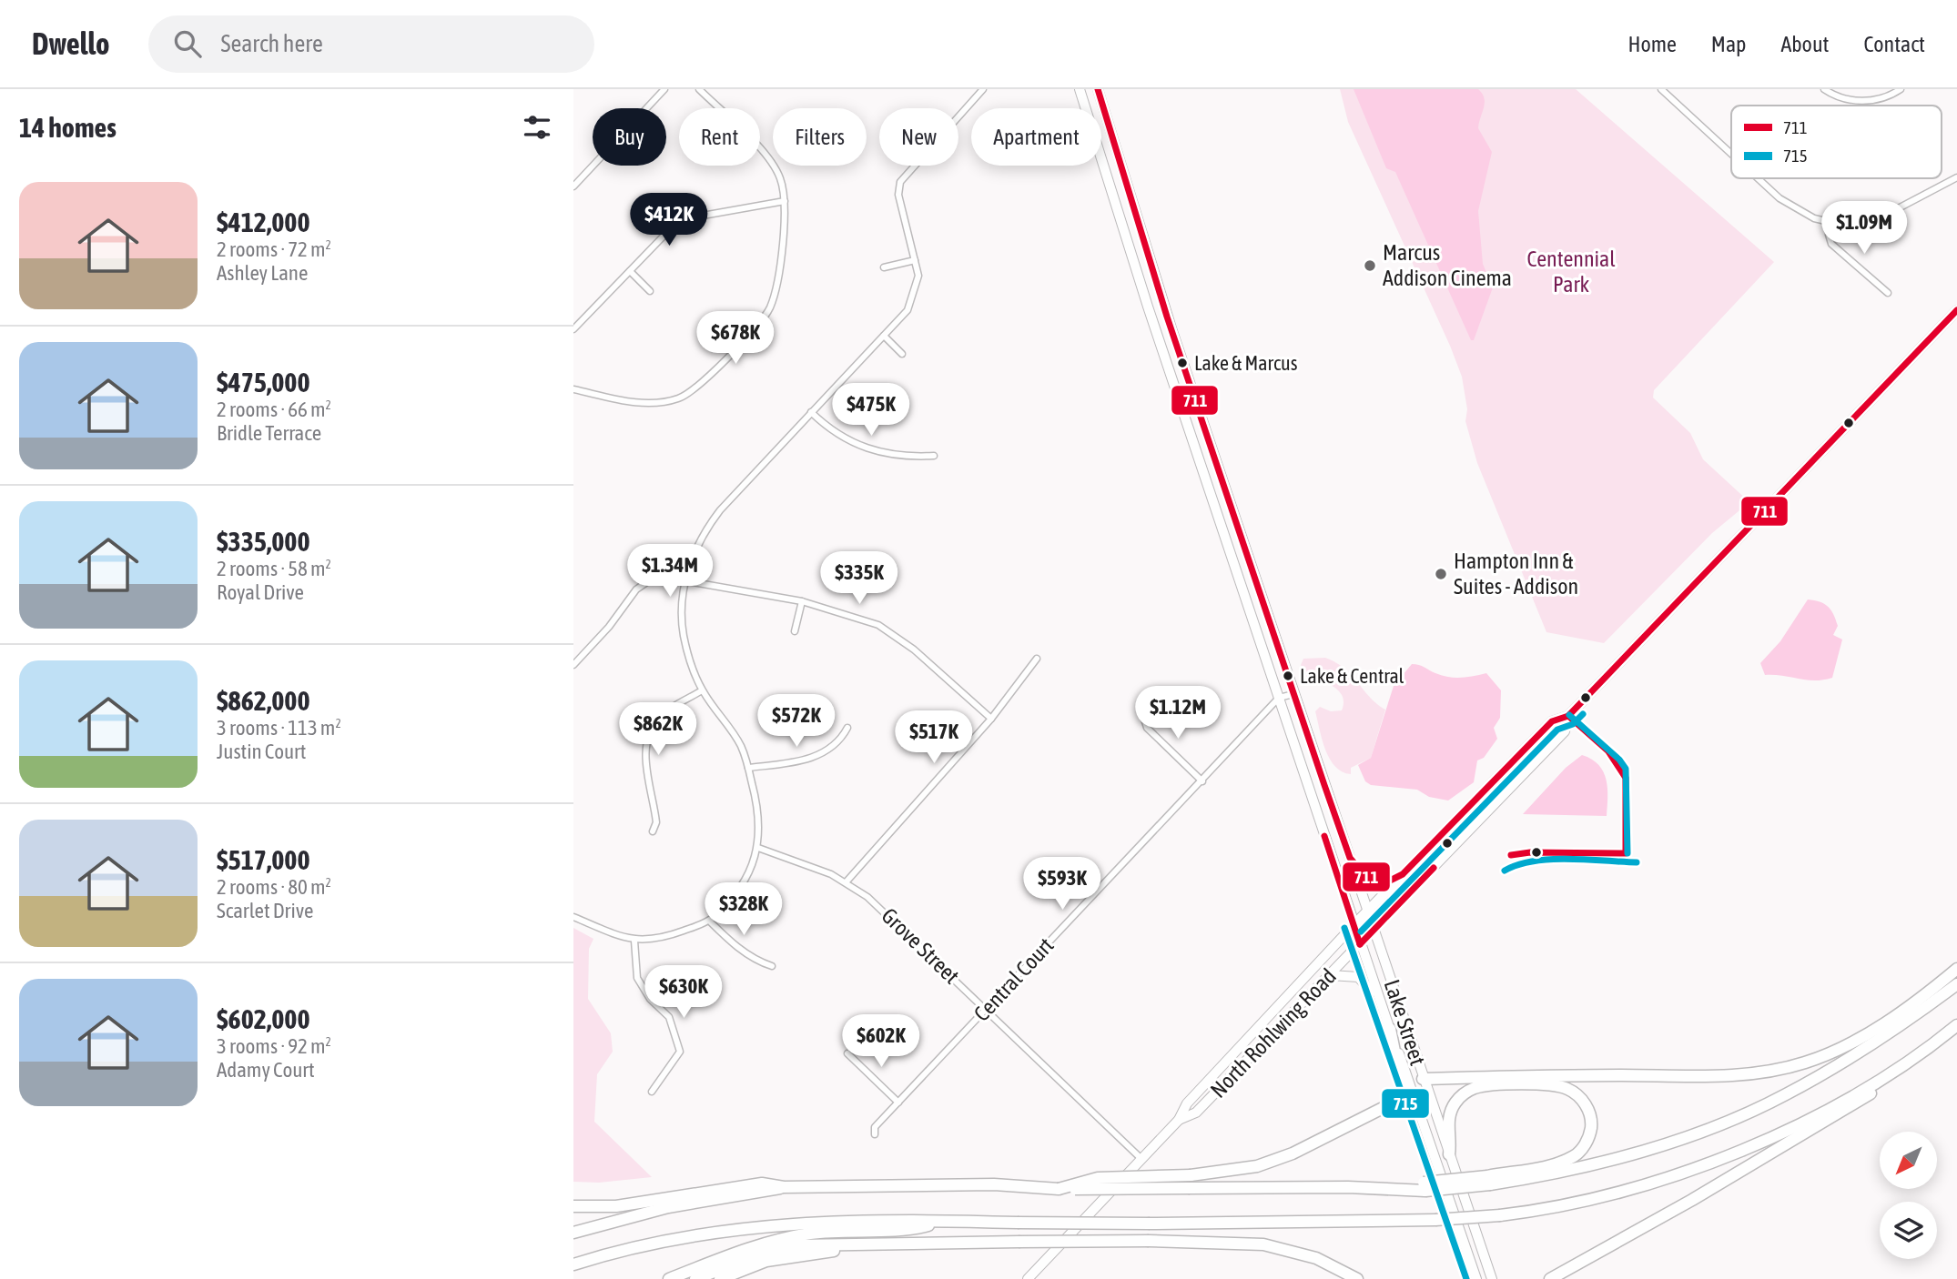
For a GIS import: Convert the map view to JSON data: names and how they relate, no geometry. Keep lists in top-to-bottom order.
{
  "streets": {
    "main road": ["Lake Street", "North Rohlwing Road"],
    "street": ["Grove Street", "Central Court"]
  },
  "crossings": [
    ["Grove Street", "Central Court"],
    ["Grove Street", "North Rohlwing Road"],
    ["Central Court", "Lake Street"],
    ["Lake Street", "North Rohlwing Road"]
  ],
  "parks": ["Centennial Park"],
  "places": [
    "Marcus Addison Cinema",
    "Lake & Marcus",
    "Hampton Inn & Suites - Addison",
    "Lake & Central"
  ],
  "lines": ["transit line 711", "transit line 715"],
  "legend": ["711", "715"],
  "north": "bottom left",
  "page": {
    "header": "Dwello",
    "search": "Search here",
    "nav": [
      "Home",
      "Map",
      "About",
      "Contact"
    ],
    "heading": "14 homes",
    "chip": [
      "Buy",
      "Rent",
      "Filters",
      "New",
      "Apartment"
    ],
    "list": [
      {
        "name": "$412,000",
        "note": "2 rooms · 72 m² · Ashley Lane"
      },
      {
        "name": "$475,000",
        "note": "2 rooms · 66 m² · Bridle Terrace"
      },
      {
        "name": "$335,000",
        "note": "2 rooms · 58 m² · Royal Drive"
      },
      {
        "name": "$862,000",
        "note": "3 rooms · 113 m² · Justin Court"
      },
      {
        "name": "$517,000",
        "note": "2 rooms · 80 m² · Scarlet Drive"
      },
      {
        "name": "$602,000",
        "note": "3 rooms · 92 m² · Adamy Court"
      }
    ],
    "price": [
      "$412K",
      "$1.09M",
      "$678K",
      "$475K",
      "$1.34M",
      "$335K",
      "$1.12M",
      "$572K",
      "$862K",
      "$517K",
      "$593K",
      "$328K",
      "$630K",
      "$602K"
    ]
  }
}
